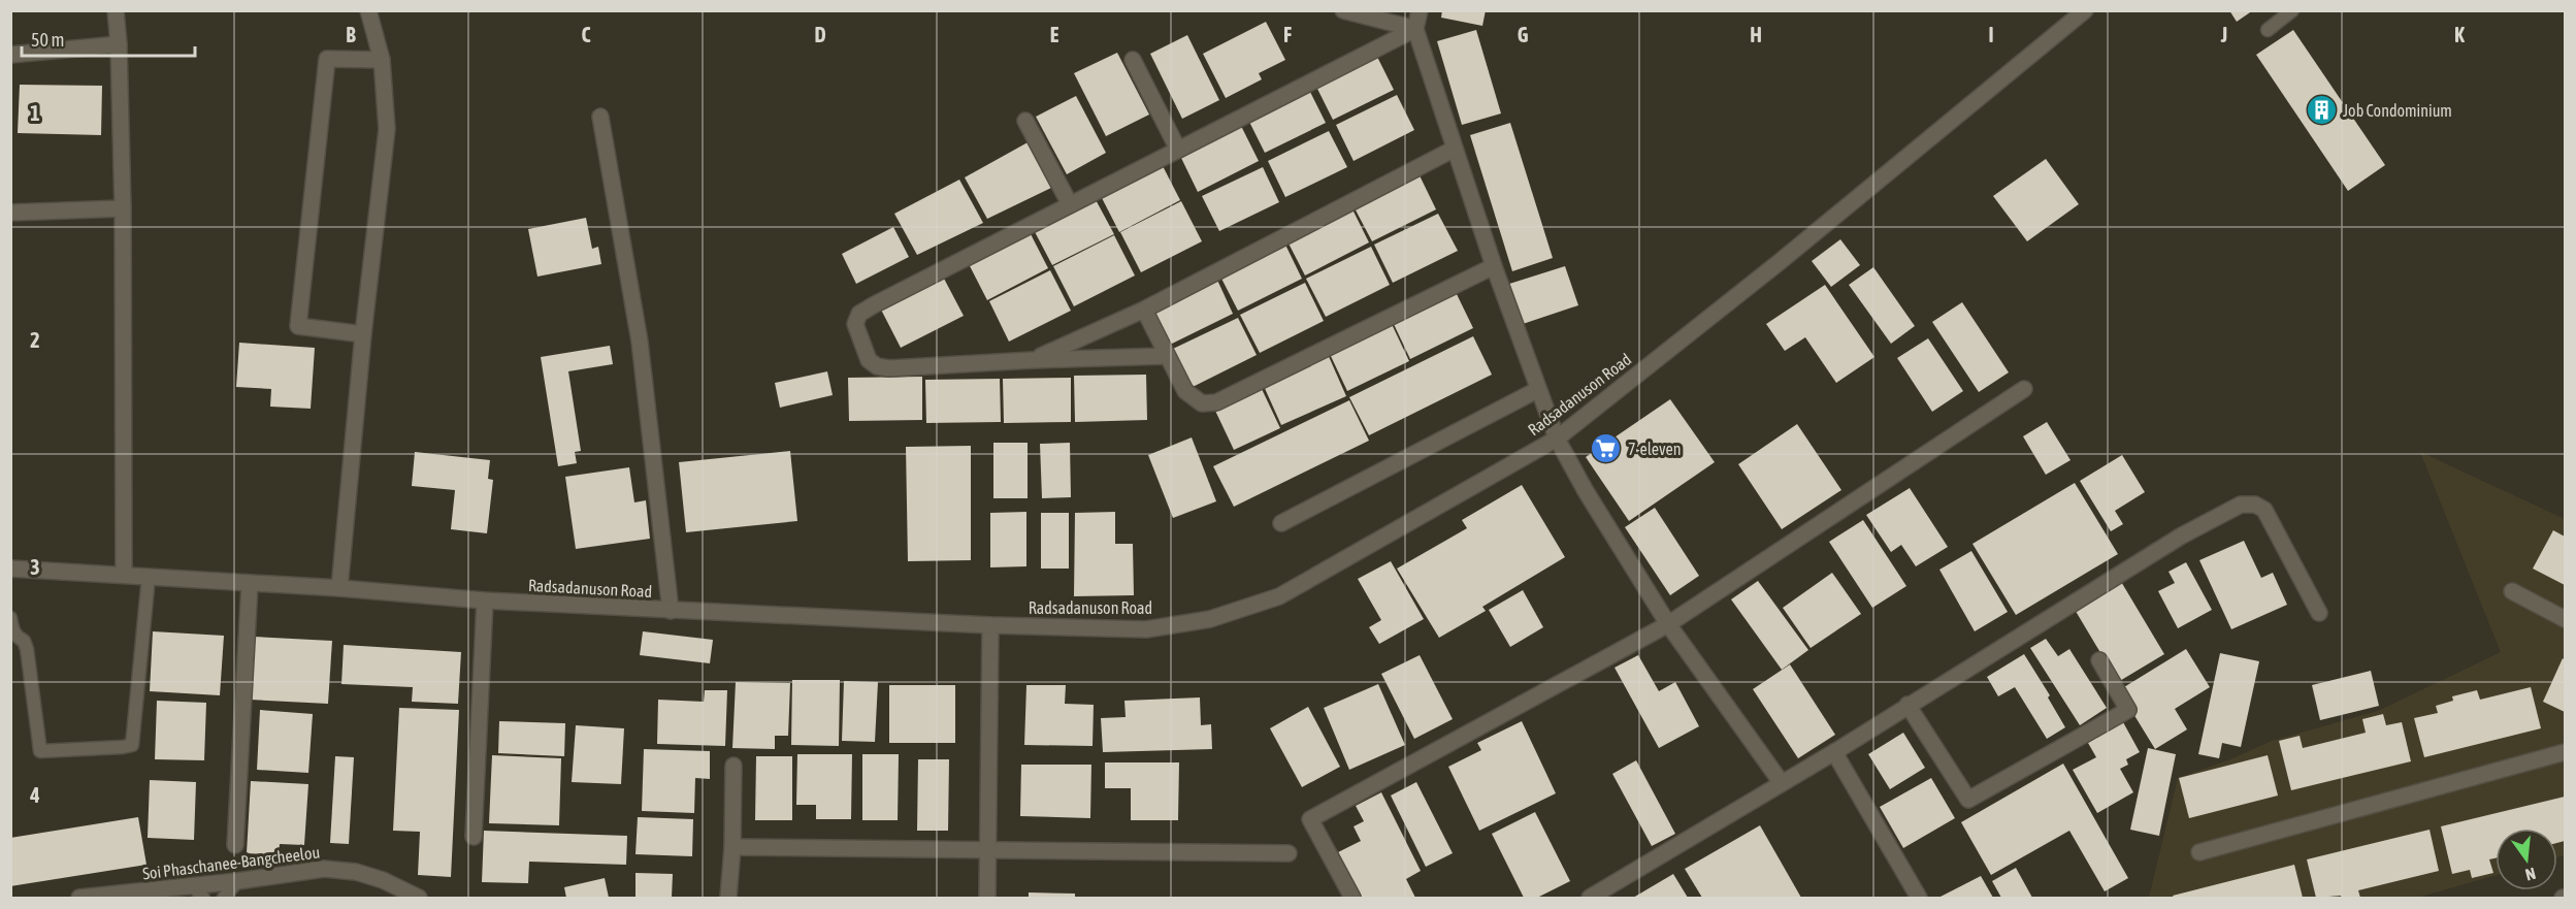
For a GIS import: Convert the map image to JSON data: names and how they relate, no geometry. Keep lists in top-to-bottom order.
{
  "streets": {
    "street": ["Radsadanuson Road", "Soi Phaschanee-Bangcheelou"]
  },
  "places": {
    "building": ["Job Condominium"],
    "supermarket": ["7-eleven"]
  },
  "scale_bar": "50 m",
  "north": "bottom",
  "grid": {
    "columns": [
      "B",
      "C",
      "D",
      "E",
      "F",
      "G",
      "H",
      "I",
      "J",
      "K"
    ],
    "rows": [
      "1",
      "2",
      "3",
      "4"
    ]
  }
}
